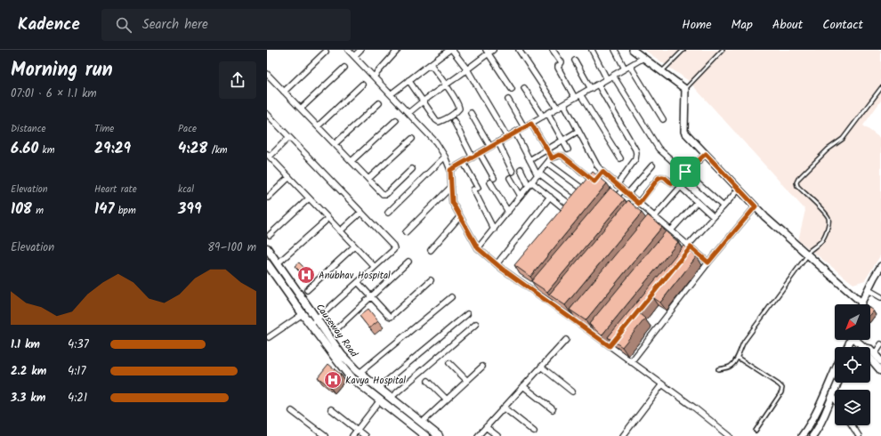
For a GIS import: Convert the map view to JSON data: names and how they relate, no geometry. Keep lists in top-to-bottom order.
{
  "streets": {
    "main road": ["Causeway Road"]
  },
  "places": {
    "hospital": ["Anubhav Hospital", "Kavya Hospital"]
  },
  "north": "bottom left",
  "page": {
    "header": "Kadence",
    "search": "Search here",
    "nav": [
      "Home",
      "Map",
      "About",
      "Contact"
    ],
    "heading": ["Morning run", "07:01 · 6 × 1.1 km"],
    "stats": [
      ["Distance", "6.60 km"],
      ["Time", "29:29"],
      ["Pace", "4:28 /km"],
      ["Elevation", "108 m"],
      ["Heart rate", "147 bpm"],
      ["kcal", "399"]
    ],
    "chart": ["Elevation", "89–100 m"],
    "list": [
      {
        "name": "1.1 km",
        "note": "4:37"
      },
      {
        "name": "2.2 km",
        "note": "4:17"
      },
      {
        "name": "3.3 km",
        "note": "4:21"
      }
    ]
  }
}
